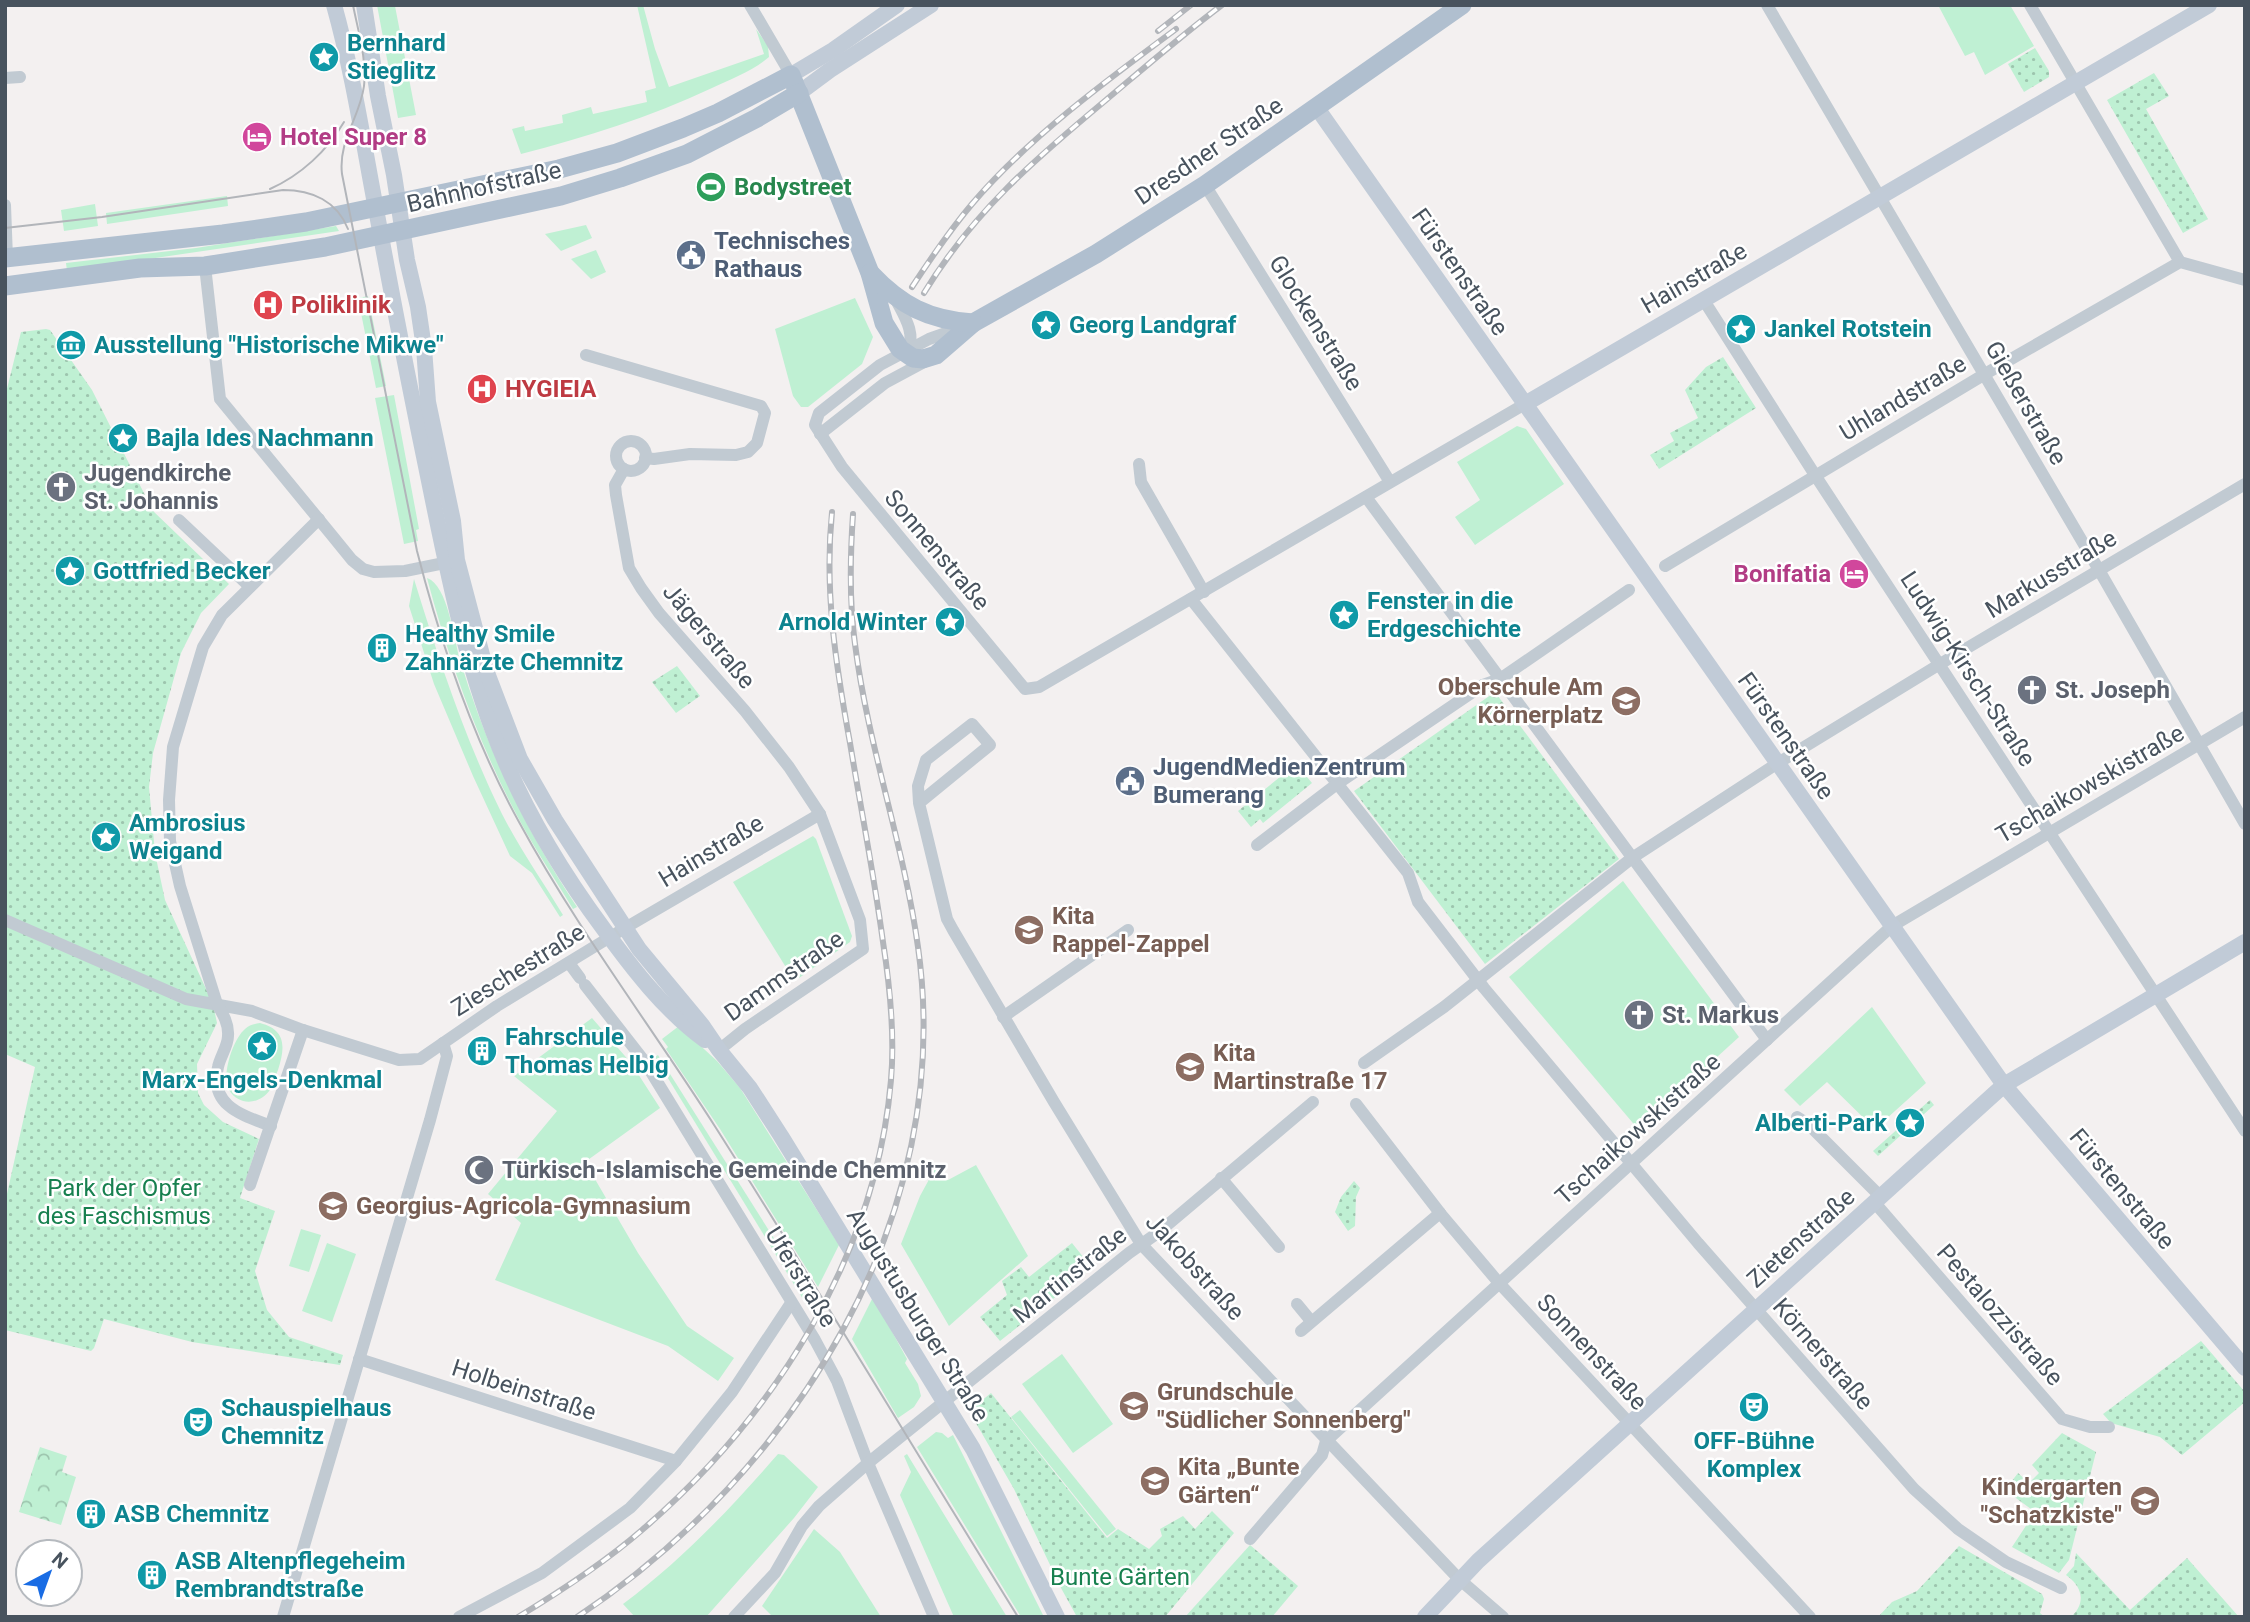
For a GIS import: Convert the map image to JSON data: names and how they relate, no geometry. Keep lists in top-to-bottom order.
{
  "streets": {
    "main road": ["Dresdner Straße", "Bahnhofstraße"],
    "street": [
      "Fürstenstraße",
      "Hainstraße",
      "Glockenstraße",
      "Uhlandstraße",
      "Gießerstraße",
      "Sonnenstraße",
      "Markusstraße",
      "Jägerstraße",
      "Ludwig-Kirsch-Straße",
      "Tschaikowskistraße",
      "Zieschestraße",
      "Dammstraße",
      "Zietenstraße",
      "Jakobstraße",
      "Martinstraße",
      "Uferstraße",
      "Augustusburger Straße",
      "Pestalozzistraße",
      "Körnerstraße",
      "Holbeinstraße"
    ]
  },
  "crossings": [
    ["Dresdner Straße", "Fürstenstraße"],
    ["Dresdner Straße", "Glockenstraße"],
    ["Dresdner Straße", "Sonnenstraße"],
    ["Bahnhofstraße", "Augustusburger Straße"],
    ["Fürstenstraße", "Hainstraße"],
    ["Fürstenstraße", "Markusstraße"],
    ["Fürstenstraße", "Tschaikowskistraße"],
    ["Fürstenstraße", "Zietenstraße"],
    ["Hainstraße", "Glockenstraße"],
    ["Hainstraße", "Gießerstraße"],
    ["Hainstraße", "Sonnenstraße"],
    ["Hainstraße", "Jägerstraße"],
    ["Hainstraße", "Ludwig-Kirsch-Straße"],
    ["Hainstraße", "Zieschestraße"],
    ["Hainstraße", "Dammstraße"],
    ["Hainstraße", "Augustusburger Straße"],
    ["Hainstraße", "Körnerstraße"],
    ["Uhlandstraße", "Gießerstraße"],
    ["Uhlandstraße", "Ludwig-Kirsch-Straße"],
    ["Gießerstraße", "Markusstraße"],
    ["Gießerstraße", "Tschaikowskistraße"],
    ["Sonnenstraße", "Tschaikowskistraße"],
    ["Sonnenstraße", "Zietenstraße"],
    ["Markusstraße", "Ludwig-Kirsch-Straße"],
    ["Markusstraße", "Körnerstraße"],
    ["Jägerstraße", "Dammstraße"],
    ["Ludwig-Kirsch-Straße", "Tschaikowskistraße"],
    ["Ludwig-Kirsch-Straße", "Zietenstraße"],
    ["Tschaikowskistraße", "Jakobstraße"],
    ["Tschaikowskistraße", "Körnerstraße"],
    ["Zieschestraße", "Uferstraße"],
    ["Zieschestraße", "Augustusburger Straße"],
    ["Zieschestraße", "Holbeinstraße"],
    ["Dammstraße", "Augustusburger Straße"],
    ["Zietenstraße", "Jakobstraße"],
    ["Zietenstraße", "Pestalozzistraße"],
    ["Zietenstraße", "Körnerstraße"],
    ["Jakobstraße", "Martinstraße"],
    ["Martinstraße", "Uferstraße"],
    ["Martinstraße", "Augustusburger Straße"]
  ],
  "parks": ["Park der Opfer des Faschismus", "Bunte Gärten"],
  "places": {
    "place": [
      "Bernhard Stieglitz",
      "Georg Landgraf",
      "Jankel Rotstein",
      "Bajla Ides Nachmann",
      "Gottfried Becker",
      "Fenster in die Erdgeschichte",
      "Arnold Winter",
      "Ambrosius Weigand",
      "Marx-Engels-Denkmal",
      "Alberti-Park"
    ],
    "hotel": ["Hotel Super 8", "Bonifatia"],
    "sports": ["Bodystreet"],
    "public building": ["Technisches Rathaus", "JugendMedienZentrum Bumerang"],
    "hospital": ["Poliklinik", "HYGIEIA"],
    "museum": ["Ausstellung \"Historische Mikwe\""],
    "church": ["Jugendkirche St. Johannis", "St. Joseph", "St. Markus"],
    "building": [
      "Healthy Smile Zahnärzte Chemnitz",
      "Fahrschule Thomas Helbig",
      "ASB Chemnitz",
      "ASB Altenpflegeheim Rembrandtstraße"
    ],
    "school or university": [
      "Oberschule Am Körnerplatz",
      "Kita Rappel-Zappel",
      "Kita Martinstraße 17",
      "Georgius-Agricola-Gymnasium",
      "Grundschule \"Südlicher Sonnenberg\"",
      "Kita „Bunte Gärten“",
      "Kindergarten \"Schatzkiste\""
    ],
    "mosque": ["Türkisch-Islamische Gemeinde Chemnitz"],
    "theatre": ["OFF-Bühne Komplex", "Schauspielhaus Chemnitz"]
  },
  "north": "top right"
}
